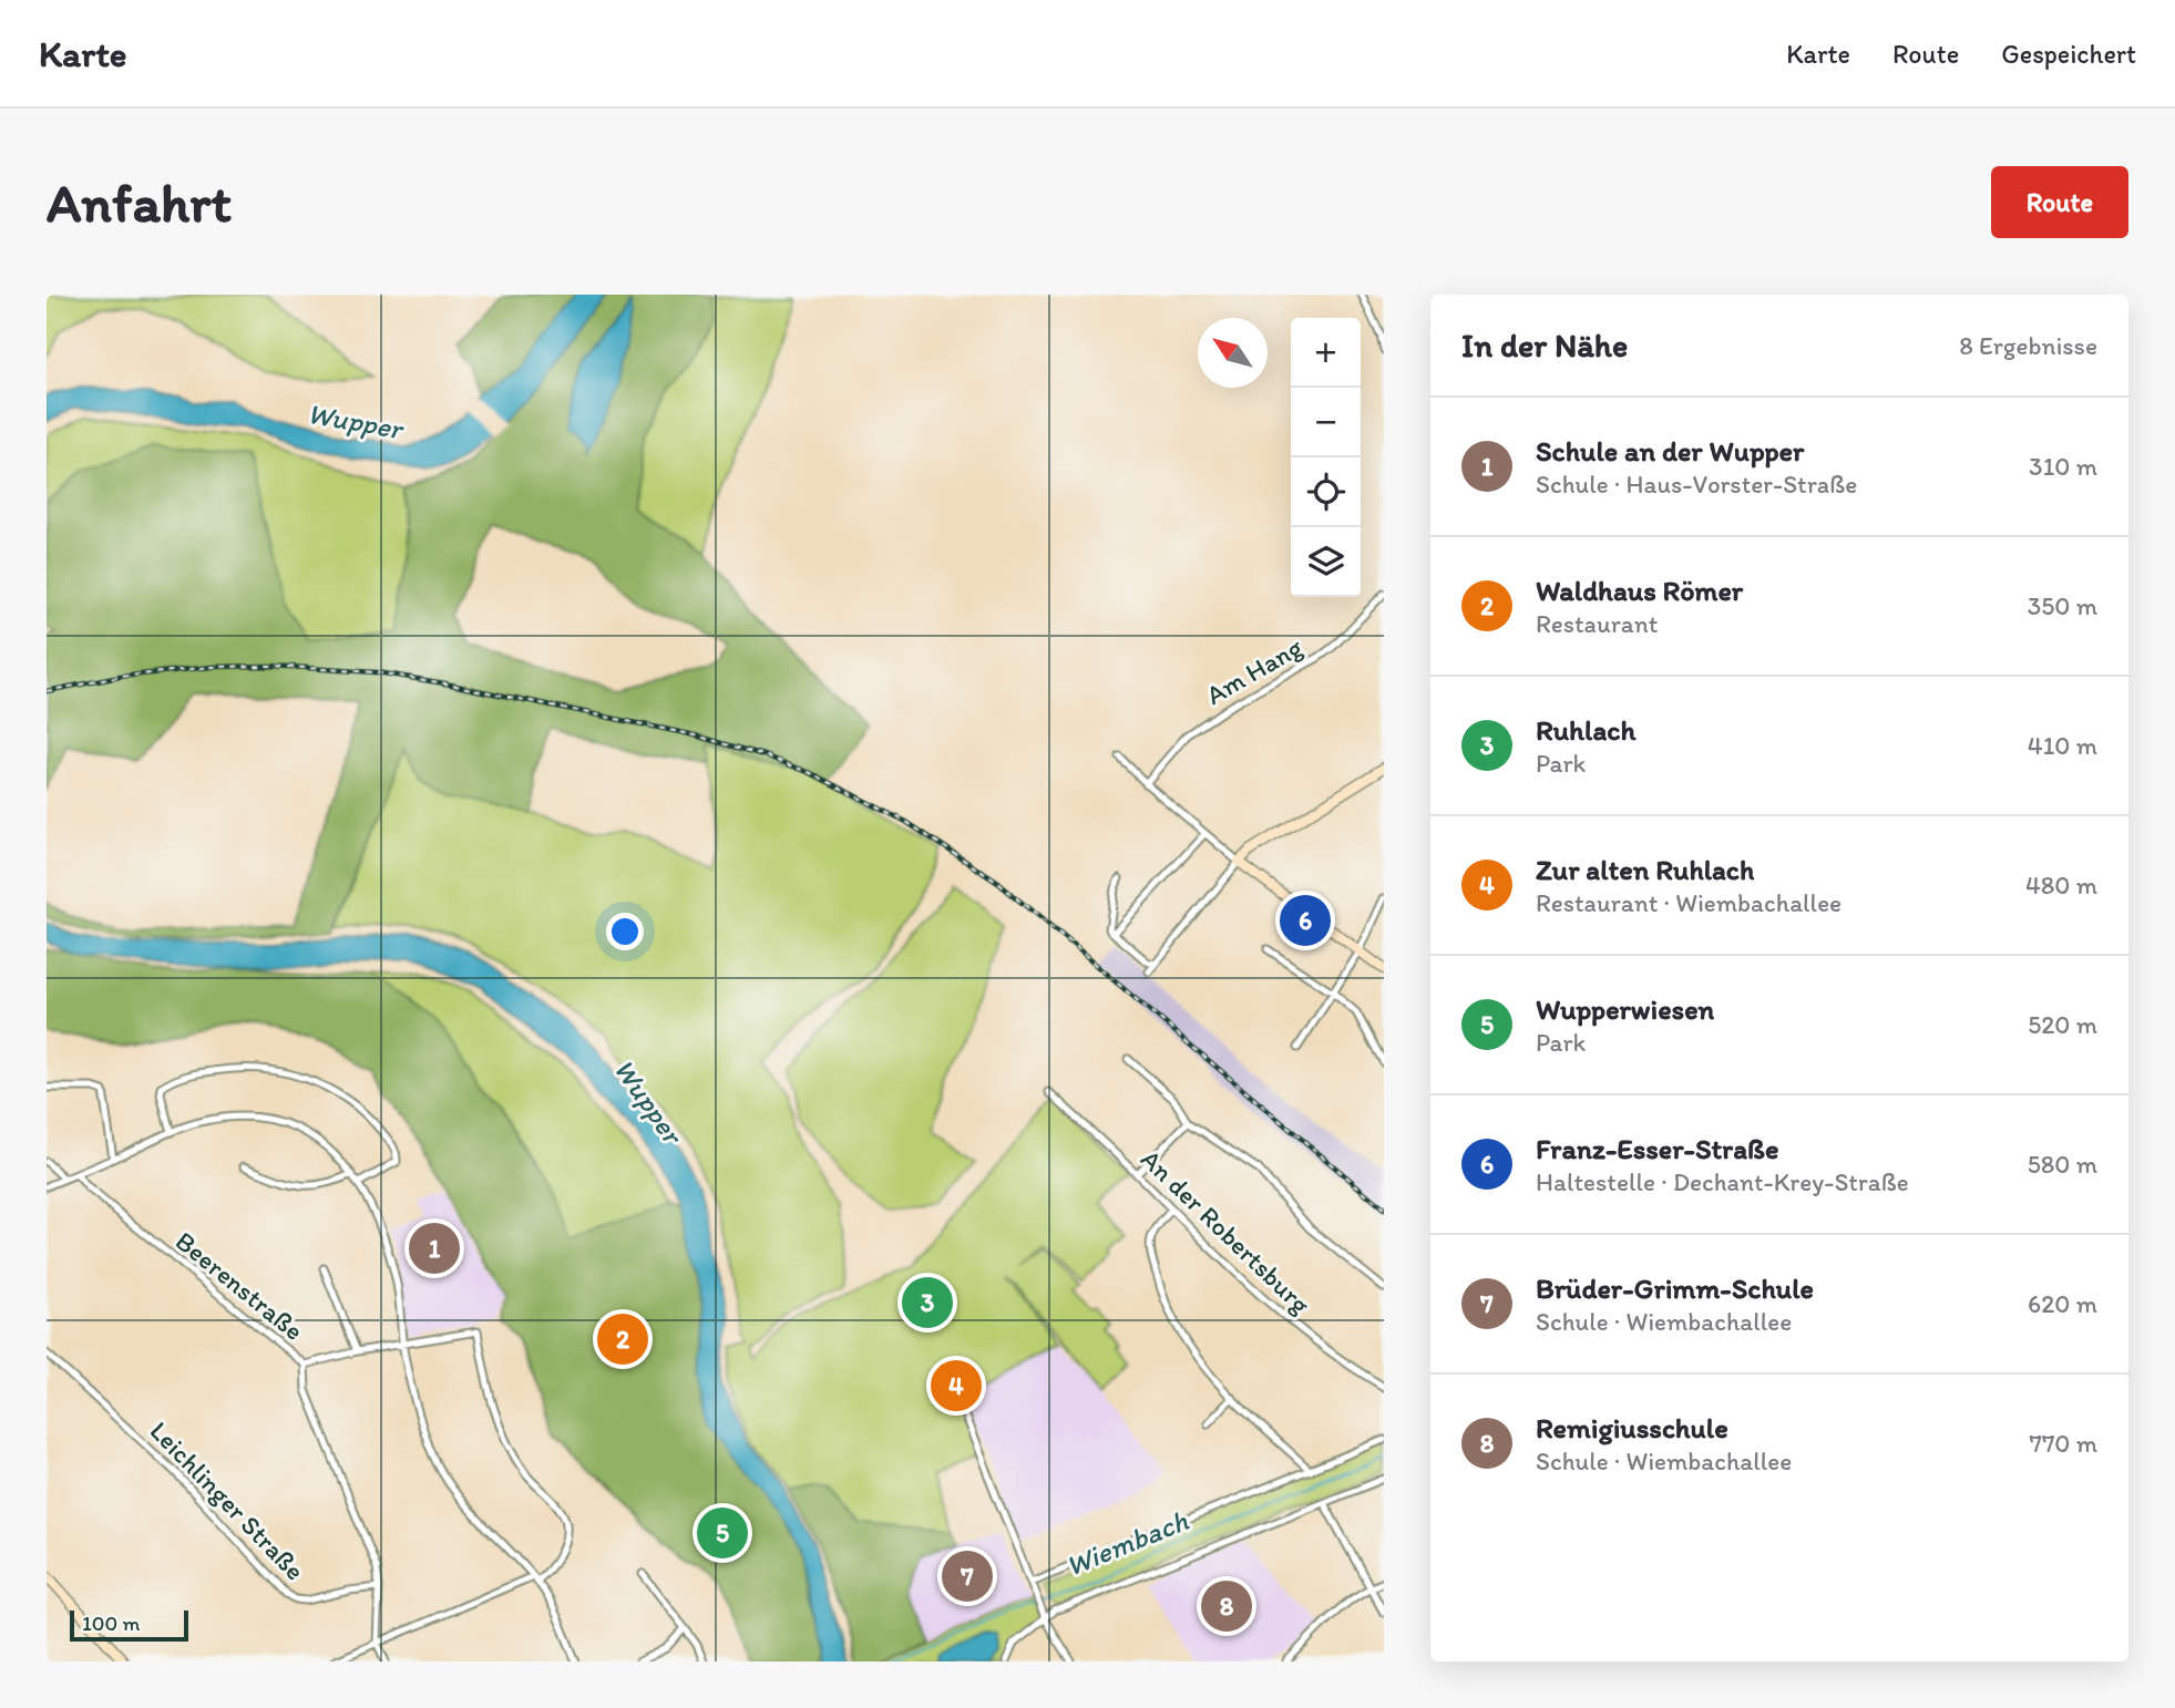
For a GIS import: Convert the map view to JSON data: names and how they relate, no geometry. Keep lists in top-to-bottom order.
{
  "streets": {
    "street": [
      "Am Hang",
      "An der Robertsburg",
      "Beerenstraße",
      "Leichlinger Straße"
    ]
  },
  "crossings": [
    ["Beerenstraße", "Leichlinger Straße"]
  ],
  "water": ["Wupper", "Wiembach"],
  "scale_bar": "100 m",
  "north": "top left",
  "page": {
    "header": "Karte",
    "nav": ["Karte", "Route", "Gespeichert"],
    "buttons": "Route",
    "title": "Anfahrt",
    "heading": ["In der Nähe", "8 Ergebnisse"],
    "map_buttons": ["+", "−"],
    "list": [
      {
        "mark": "1",
        "name": "Schule an der Wupper",
        "note": "Schule · Haus-Vorster-Straße",
        "value": "310 m"
      },
      {
        "mark": "2",
        "name": "Waldhaus Römer",
        "note": "Restaurant",
        "value": "350 m"
      },
      {
        "mark": "3",
        "name": "Ruhlach",
        "note": "Park",
        "value": "410 m"
      },
      {
        "mark": "4",
        "name": "Zur alten Ruhlach",
        "note": "Restaurant · Wiembachallee",
        "value": "480 m"
      },
      {
        "mark": "5",
        "name": "Wupperwiesen",
        "note": "Park",
        "value": "520 m"
      },
      {
        "mark": "6",
        "name": "Franz-Esser-Straße",
        "note": "Haltestelle · Dechant-Krey-Straße",
        "value": "580 m"
      },
      {
        "mark": "7",
        "name": "Brüder-Grimm-Schule",
        "note": "Schule · Wiembachallee",
        "value": "620 m"
      },
      {
        "mark": "8",
        "name": "Remigiusschule",
        "note": "Schule · Wiembachallee",
        "value": "770 m"
      }
    ],
    "pins": [
      "6",
      "1",
      "3",
      "2",
      "4",
      "5",
      "7",
      "8"
    ],
    "scale": "100 m"
  }
}
